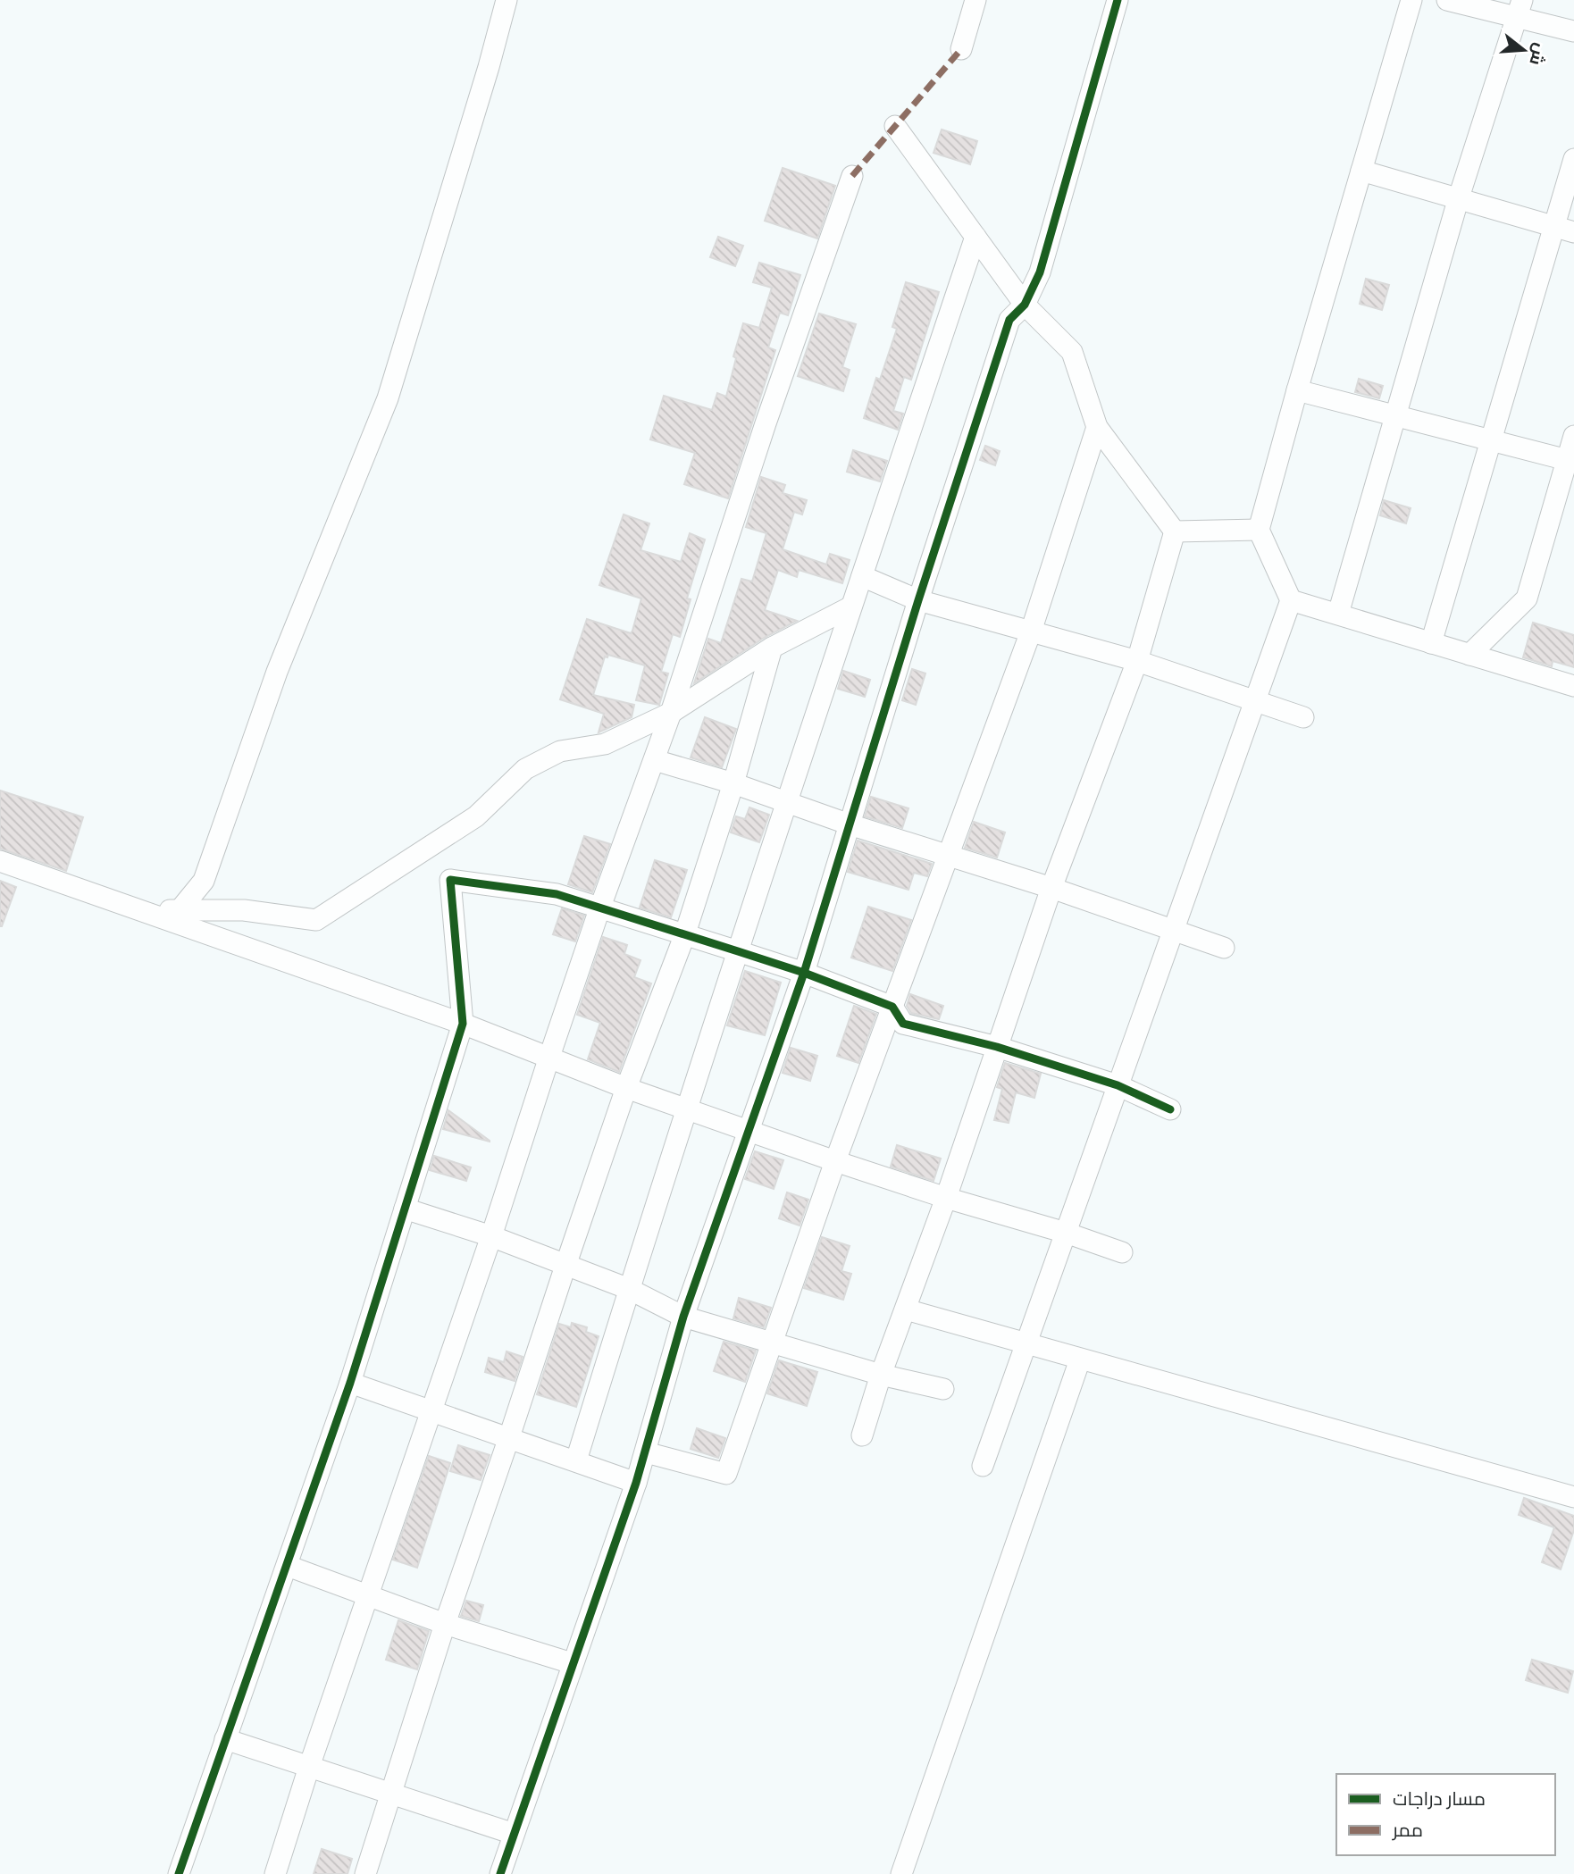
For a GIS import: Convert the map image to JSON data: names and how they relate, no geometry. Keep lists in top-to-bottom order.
{
  "legend": ["مسار دراجات", "ممر"],
  "north": "right"
}
